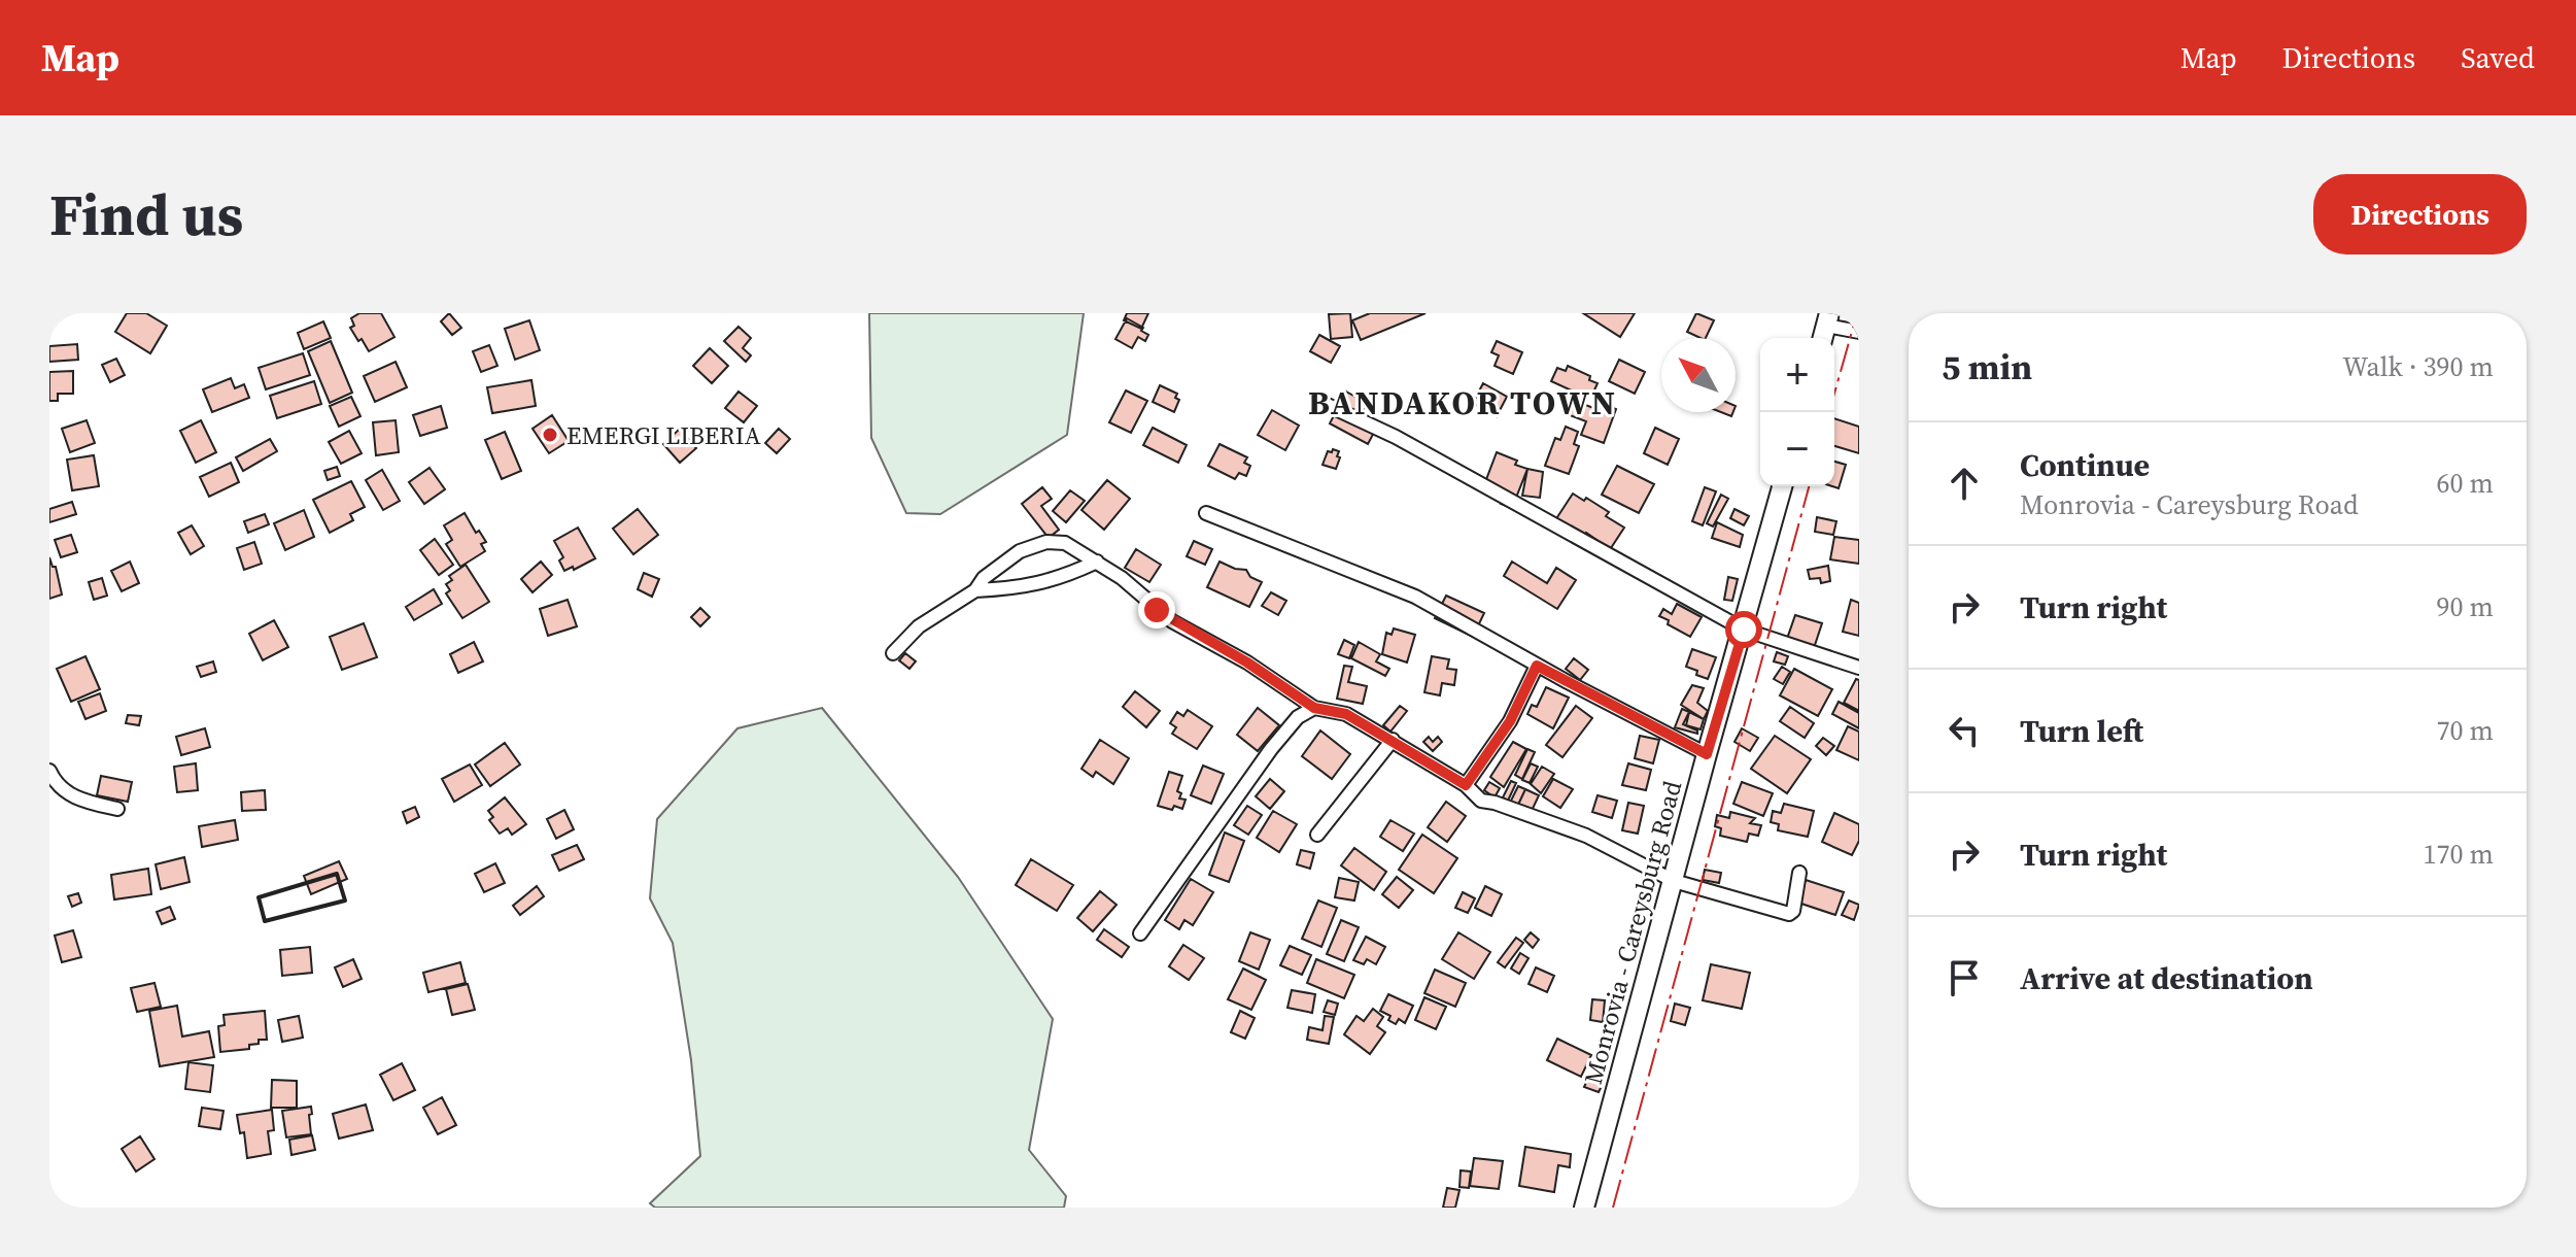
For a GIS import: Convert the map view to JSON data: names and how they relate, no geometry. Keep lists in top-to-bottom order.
{
  "streets": {
    "main road": ["Monrovia - Careysburg Road"]
  },
  "districts": ["BANDAKOR TOWN"],
  "places": ["EMERGI LIBERIA"],
  "north": "top left",
  "page": {
    "header": "Map",
    "nav": ["Map", "Directions", "Saved"],
    "buttons": "Directions",
    "title": "Find us",
    "heading": ["5 min", "Walk · 390 m"],
    "map_buttons": ["+", "−"],
    "list": [
      ["Continue", "Monrovia - Careysburg Road", "60 m"],
      ["Turn right", "90 m"],
      ["Turn left", "70 m"],
      ["Turn right", "170 m"],
      "Arrive at destination"
    ]
  }
}
